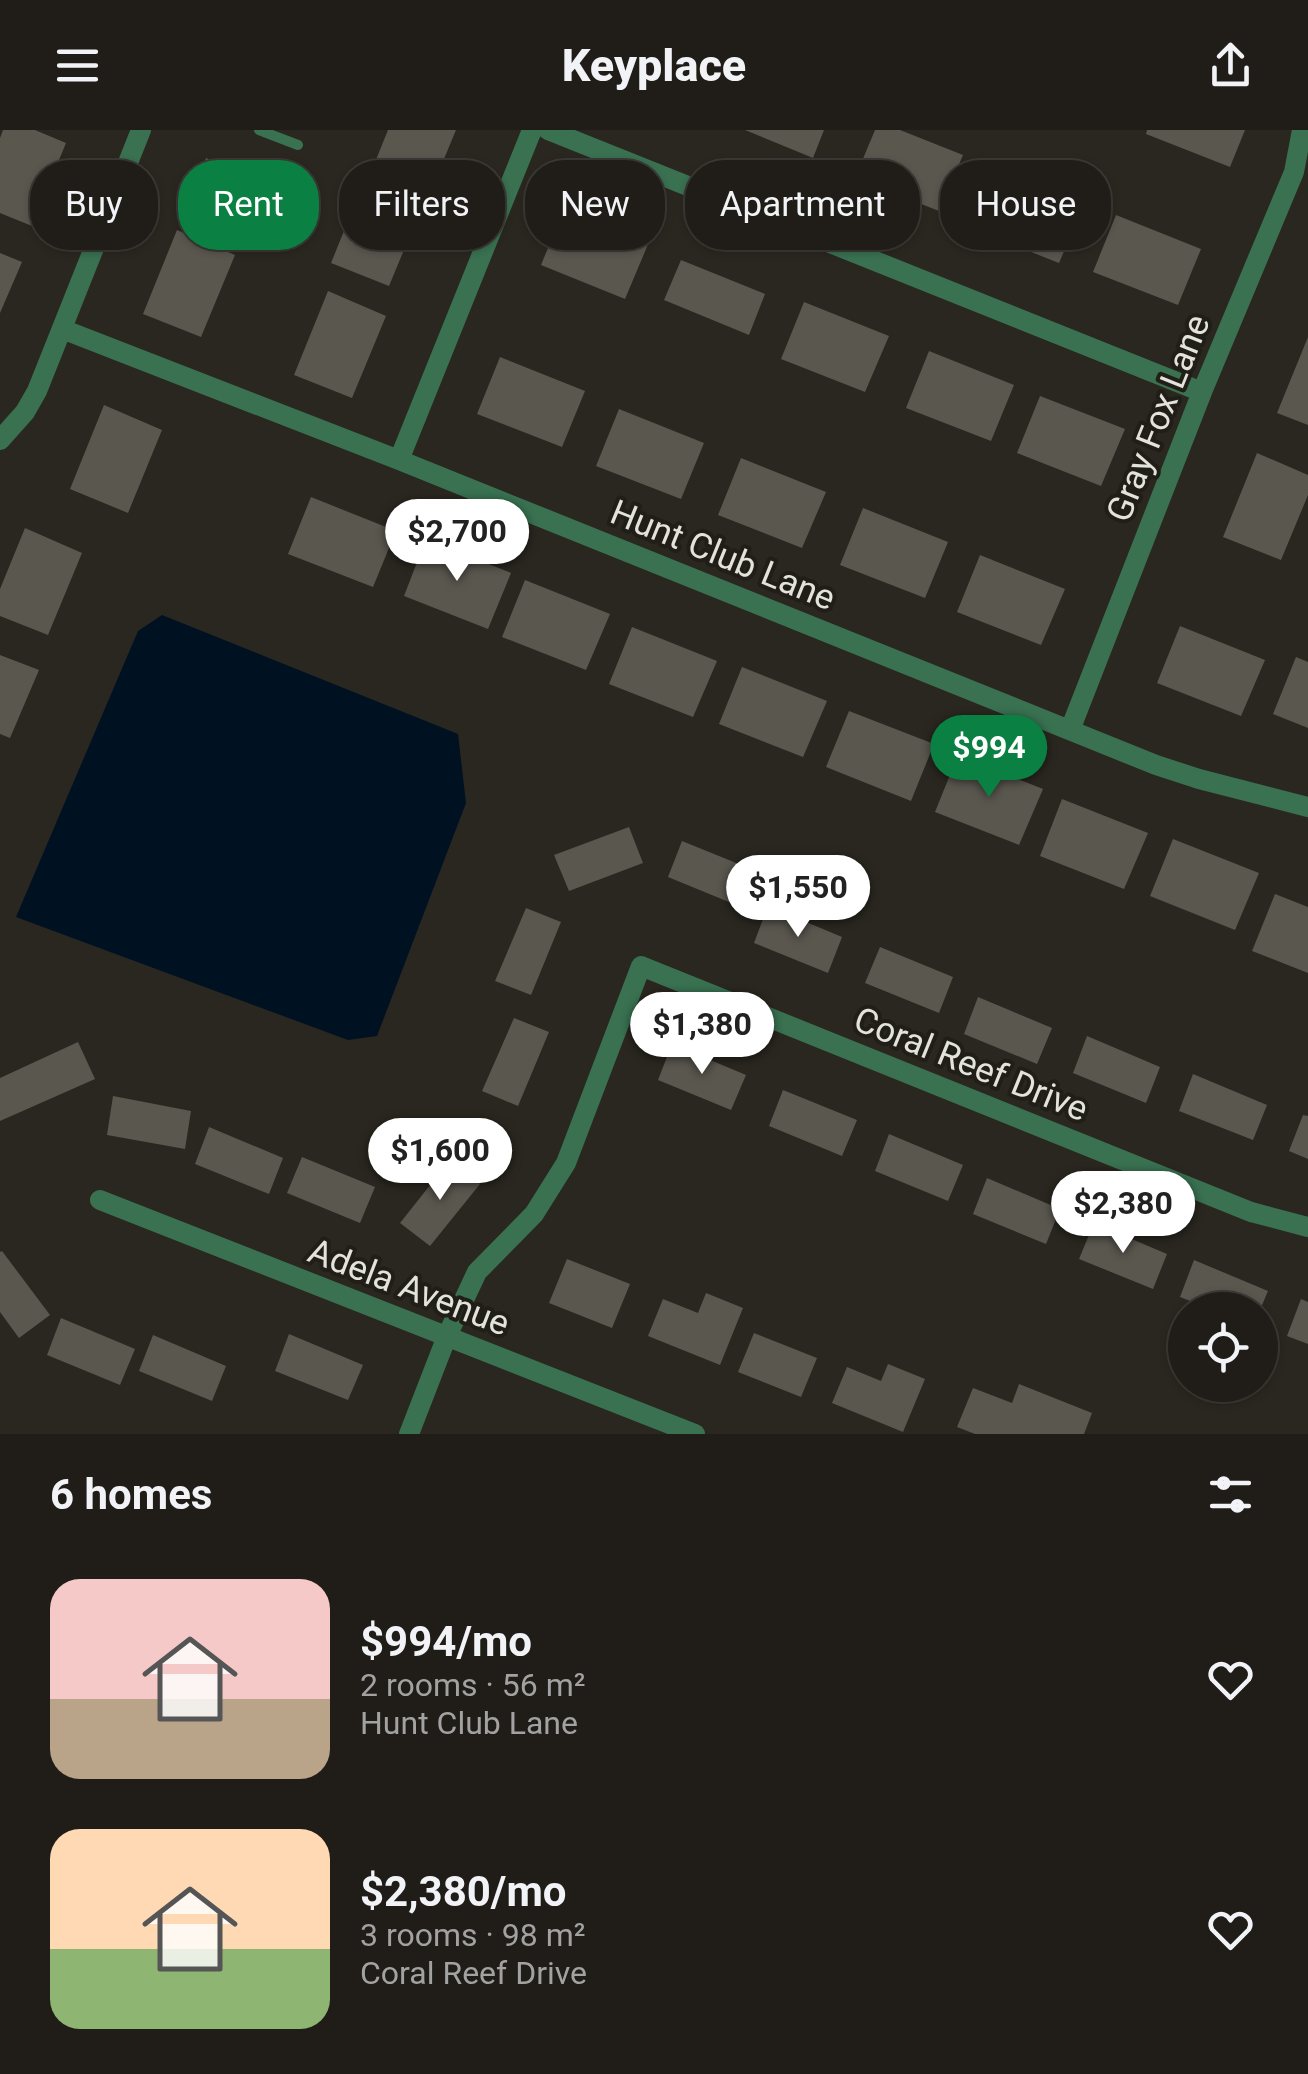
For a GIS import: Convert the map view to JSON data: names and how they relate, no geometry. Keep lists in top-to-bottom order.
{
  "streets": {
    "street": [
      "Gray Fox Lane",
      "Hunt Club Lane",
      "Coral Reef Drive",
      "Adela Avenue"
    ]
  },
  "crossings": [
    ["Gray Fox Lane", "Hunt Club Lane"],
    ["Coral Reef Drive", "Adela Avenue"]
  ],
  "page": {
    "header": "Keyplace",
    "chip": [
      "Buy",
      "Rent",
      "Filters",
      "New",
      "Apartment",
      "House"
    ],
    "price": [
      "$2,700",
      "$994",
      "$1,550",
      "$1,380",
      "$1,600",
      "$2,380"
    ],
    "heading": "6 homes",
    "list": [
      {
        "name": "$994/mo",
        "note": "2 rooms · 56 m² · Hunt Club Lane"
      },
      {
        "name": "$2,380/mo",
        "note": "3 rooms · 98 m² · Coral Reef Drive"
      }
    ]
  }
}
